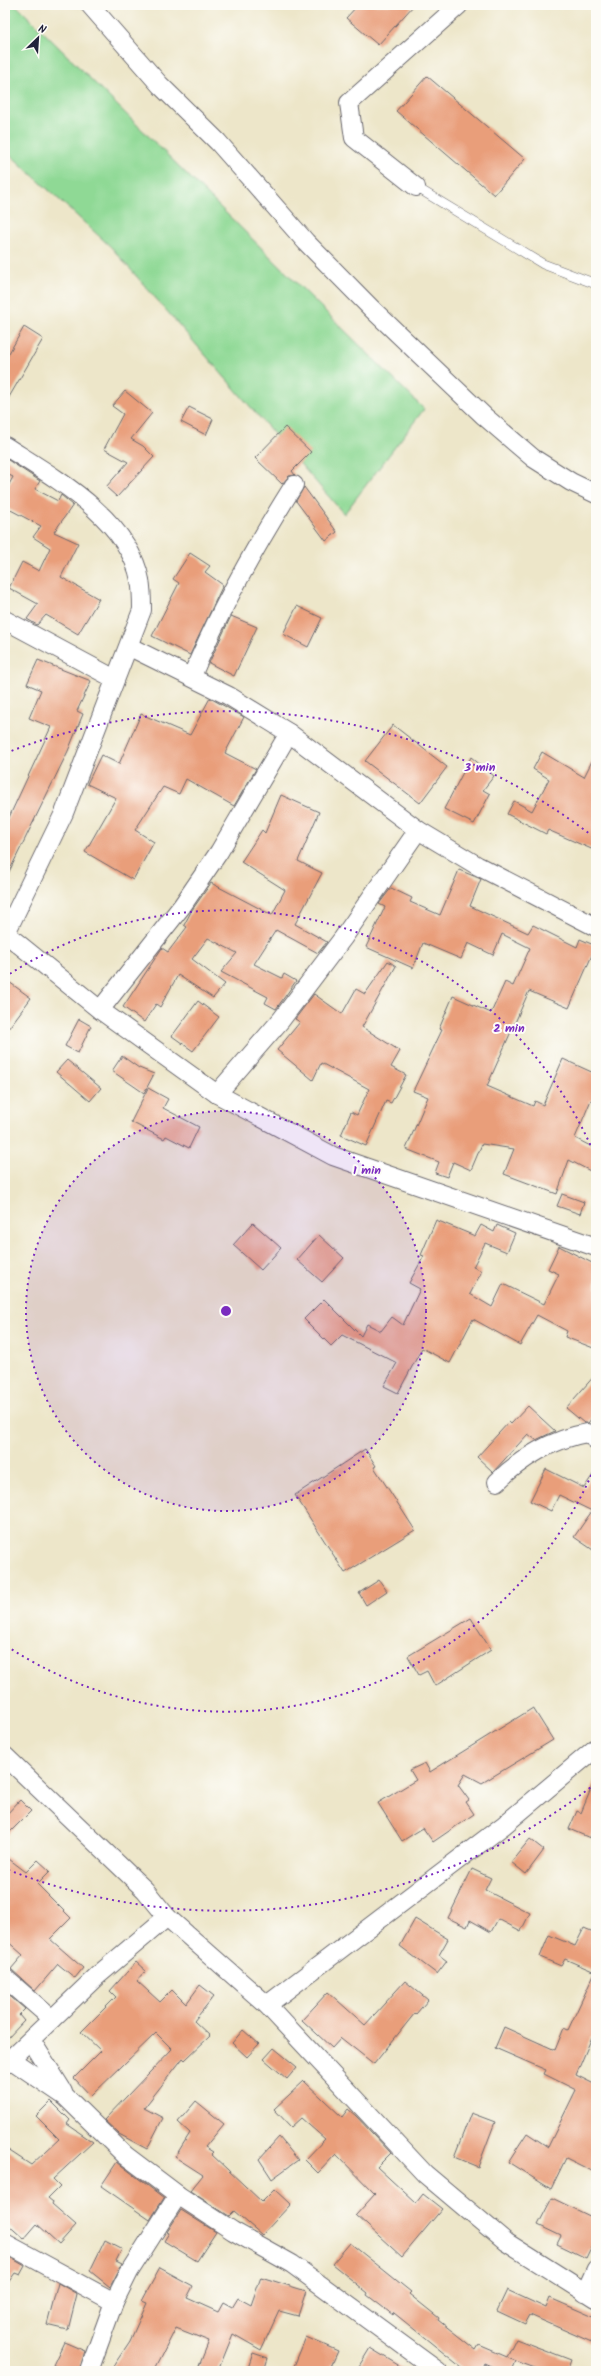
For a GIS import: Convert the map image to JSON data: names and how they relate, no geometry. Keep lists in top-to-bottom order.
{
  "north": "top right",
  "rings": ["3 min", "2 min", "1 min"]
}
